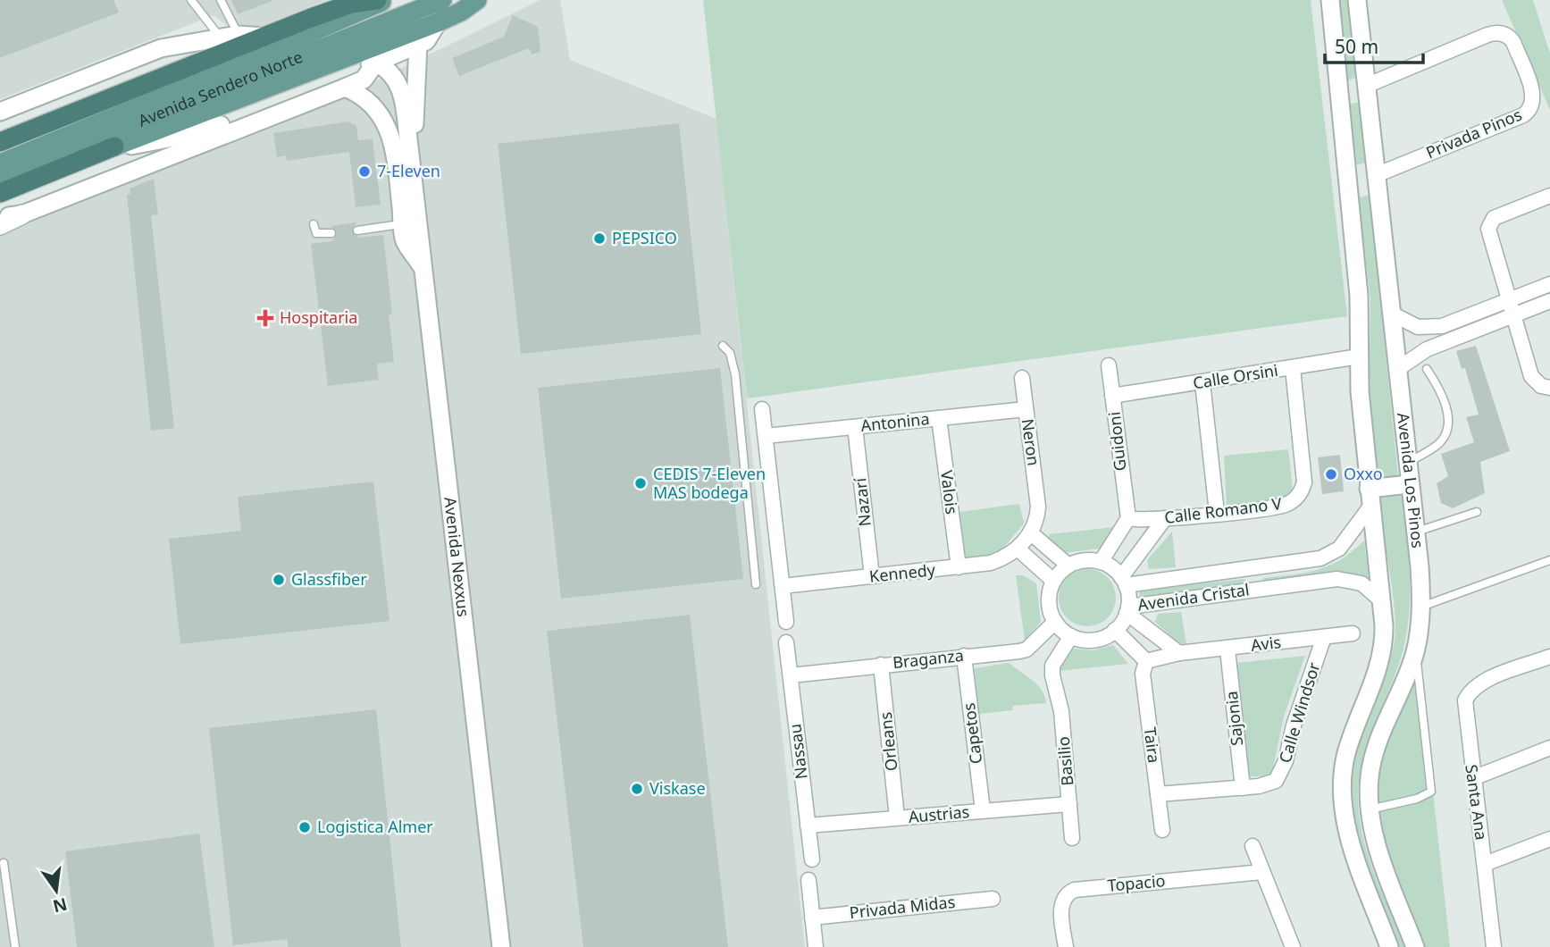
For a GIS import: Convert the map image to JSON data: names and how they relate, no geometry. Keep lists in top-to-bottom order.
{
  "streets": {
    "main road": ["Avenida Sendero Norte"],
    "street": [
      "Privada Pinos",
      "Calle Orsini",
      "Antonina",
      "Guidoni",
      "Neron",
      "Avenida Los Pinos",
      "Valois",
      "Nazarí",
      "Calle Romano V",
      "Avenida Nexxus",
      "Kennedy",
      "Avenida Cristal",
      "Avis",
      "Braganza",
      "Calle Windsor",
      "Sajonia",
      "Capetos",
      "Orleans",
      "Taira",
      "Nassau",
      "Basilio",
      "Santa Ana",
      "Austrias",
      "Topacio",
      "Privada Midas"
    ]
  },
  "crossings": [
    ["Privada Pinos", "Avenida Los Pinos"],
    ["Calle Orsini", "Guidoni"],
    ["Calle Orsini", "Calle Romano V"],
    ["Antonina", "Neron"],
    ["Antonina", "Valois"],
    ["Antonina", "Nazarí"],
    ["Guidoni", "Calle Romano V"],
    ["Neron", "Kennedy"],
    ["Valois", "Kennedy"],
    ["Nazarí", "Kennedy"],
    ["Avenida Cristal", "Braganza"],
    ["Avenida Cristal", "Basilio"],
    ["Avis", "Calle Windsor"],
    ["Avis", "Sajonia"],
    ["Avis", "Taira"],
    ["Braganza", "Capetos"],
    ["Braganza", "Orleans"],
    ["Braganza", "Nassau"],
    ["Braganza", "Basilio"],
    ["Calle Windsor", "Sajonia"],
    ["Calle Windsor", "Taira"],
    ["Capetos", "Austrias"],
    ["Orleans", "Austrias"],
    ["Nassau", "Austrias"],
    ["Basilio", "Austrias"]
  ],
  "places": {
    "other": [
      "7-Eleven",
      "PEPSICO",
      "Oxxo",
      "CEDIS 7-Eleven MAS bodega",
      "Glassfiber",
      "Viskase",
      "Logistica Almer"
    ],
    "health": ["Hospitaria"]
  },
  "scale_bar": "50 m",
  "north": "bottom"
}
